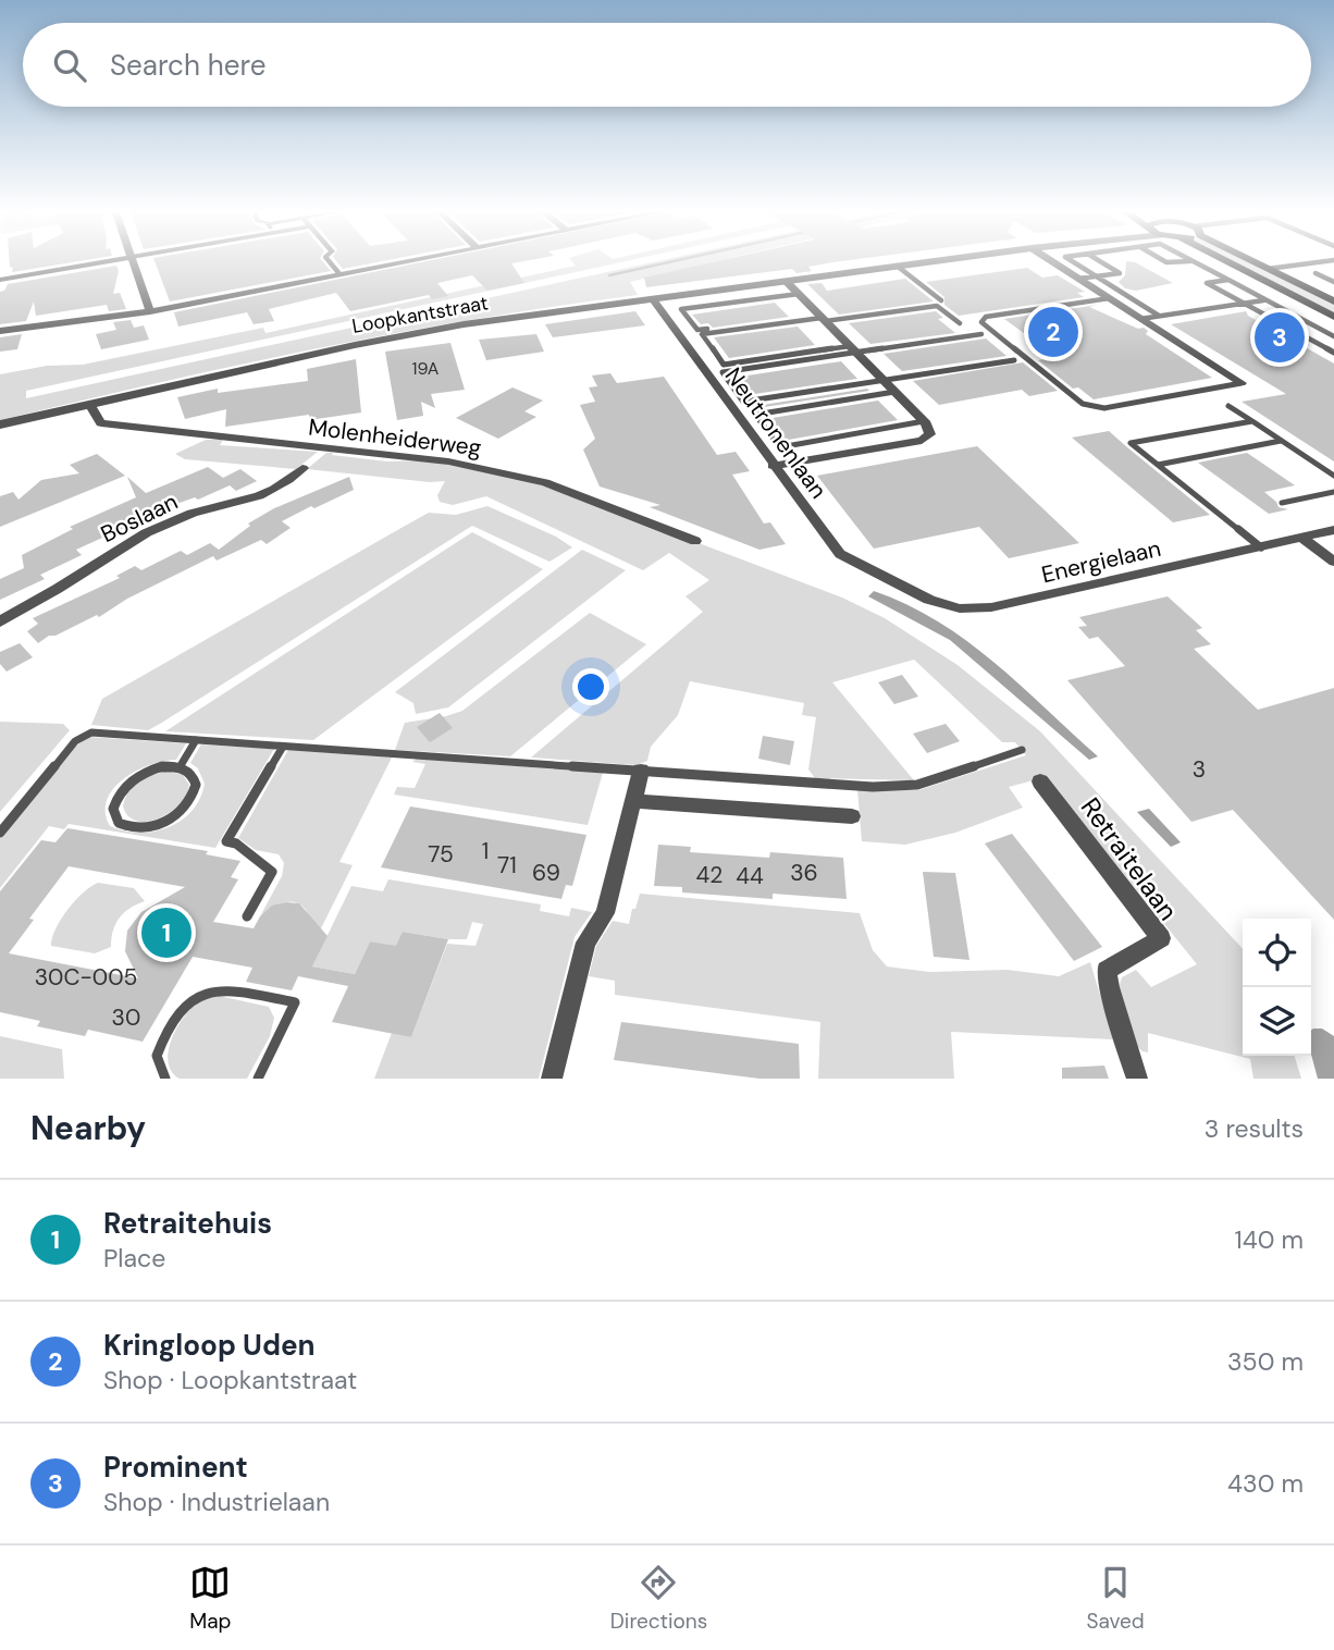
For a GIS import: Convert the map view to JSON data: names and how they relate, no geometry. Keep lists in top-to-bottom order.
{
  "streets": {
    "street": [
      "Loopkantstraat",
      "Neutronenlaan",
      "Molenheiderweg",
      "Boslaan",
      "Energielaan",
      "Retraitelaan"
    ]
  },
  "crossings": [
    ["Loopkantstraat", "Neutronenlaan"],
    ["Loopkantstraat", "Molenheiderweg"],
    ["Neutronenlaan", "Energielaan"]
  ],
  "house_numbers": [
    "19A",
    "3",
    "1",
    "75",
    "71",
    "69",
    "36",
    "42",
    "44",
    "30C-005",
    "30"
  ],
  "page": {
    "search": "Search here",
    "pins": ["2", "3", "1"],
    "heading": ["Nearby", "3 results"],
    "list": [
      {
        "mark": "1",
        "name": "Retraitehuis",
        "note": "Place",
        "value": "140 m"
      },
      {
        "mark": "2",
        "name": "Kringloop Uden",
        "note": "Shop · Loopkantstraat",
        "value": "350 m"
      },
      {
        "mark": "3",
        "name": "Prominent",
        "note": "Shop · Industrielaan",
        "value": "430 m"
      }
    ],
    "nav": ["Map", "Directions", "Saved"]
  }
}
